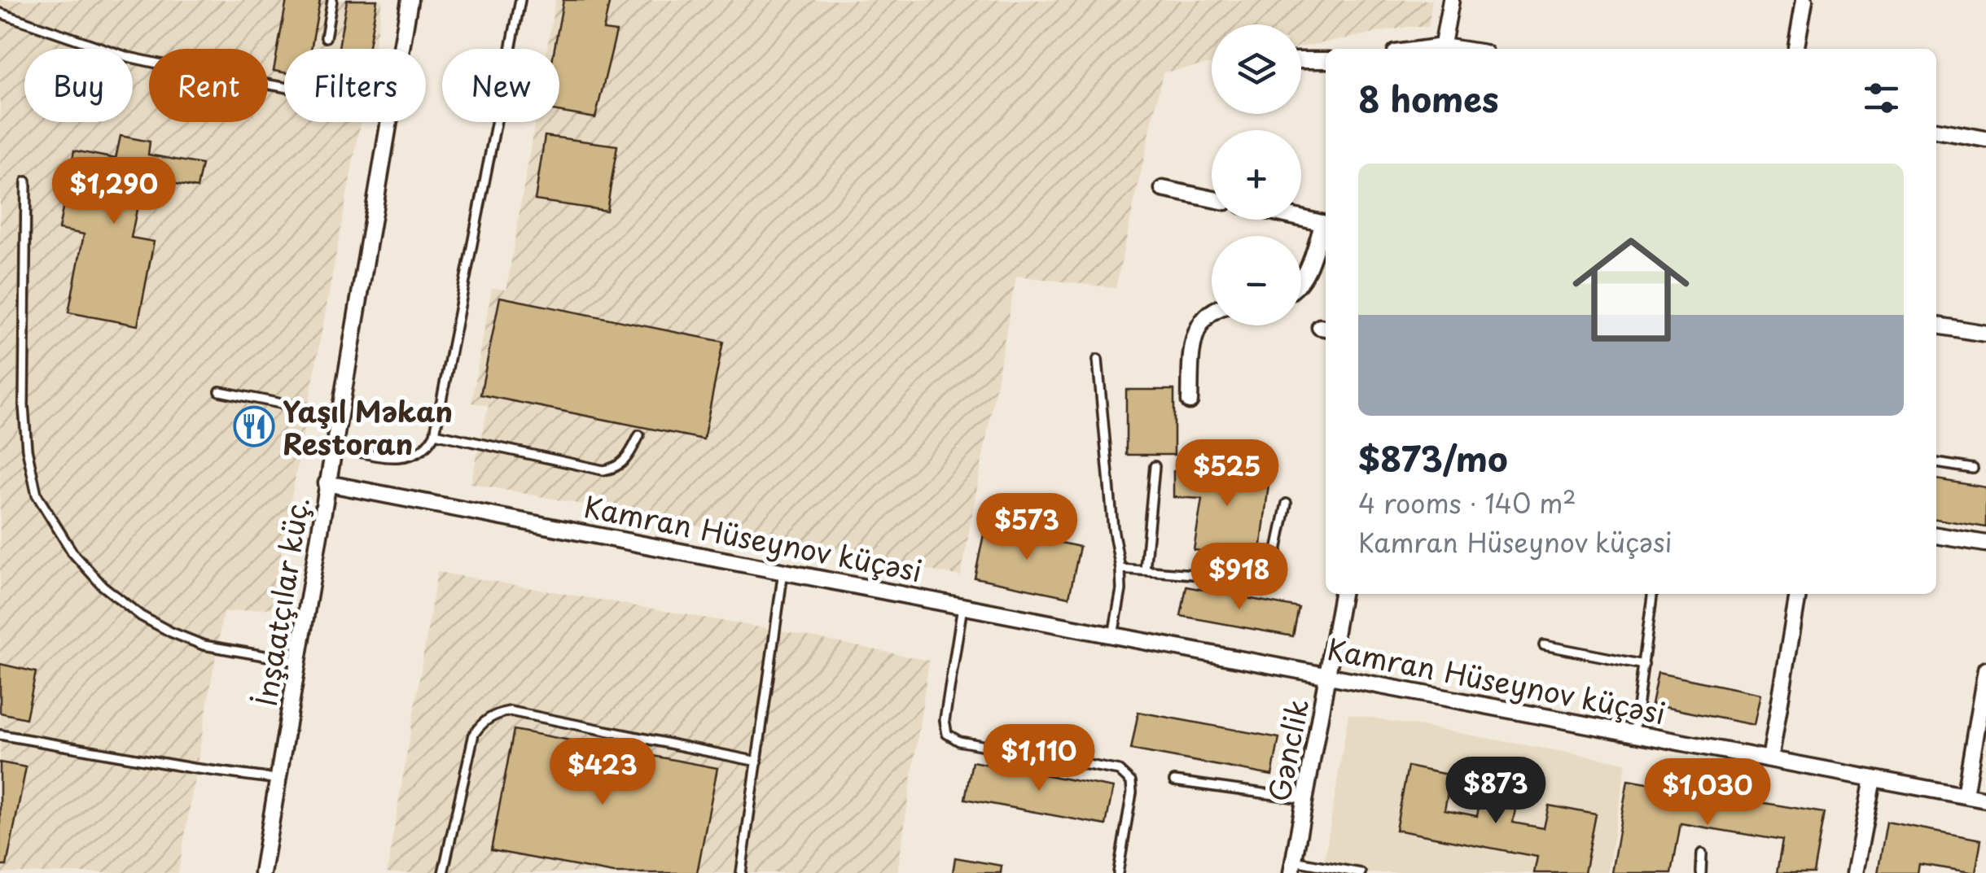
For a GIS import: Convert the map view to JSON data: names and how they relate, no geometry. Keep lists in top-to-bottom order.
{
  "streets": {
    "street": ["Kamran Hüseynov küçəsi", "İnşaatçılar küç.", "Gənclik"]
  },
  "crossings": [
    ["Kamran Hüseynov küçəsi", "İnşaatçılar küç."],
    ["Kamran Hüseynov küçəsi", "Gənclik"]
  ],
  "places": {
    "restaurant": ["Yaşıl Məkan Restoran"]
  },
  "page": {
    "map_buttons": ["+", "−"],
    "chip": [
      "Buy",
      "Rent",
      "Filters",
      "New"
    ],
    "heading": "8 homes",
    "list": [
      {
        "name": "$873/mo",
        "note": "4 rooms · 140 m² · Kamran Hüseynov küçəsi"
      }
    ],
    "price": [
      "$1,290",
      "$525",
      "$573",
      "$918",
      "$1,110",
      "$423",
      "$873",
      "$1,030"
    ]
  }
}
